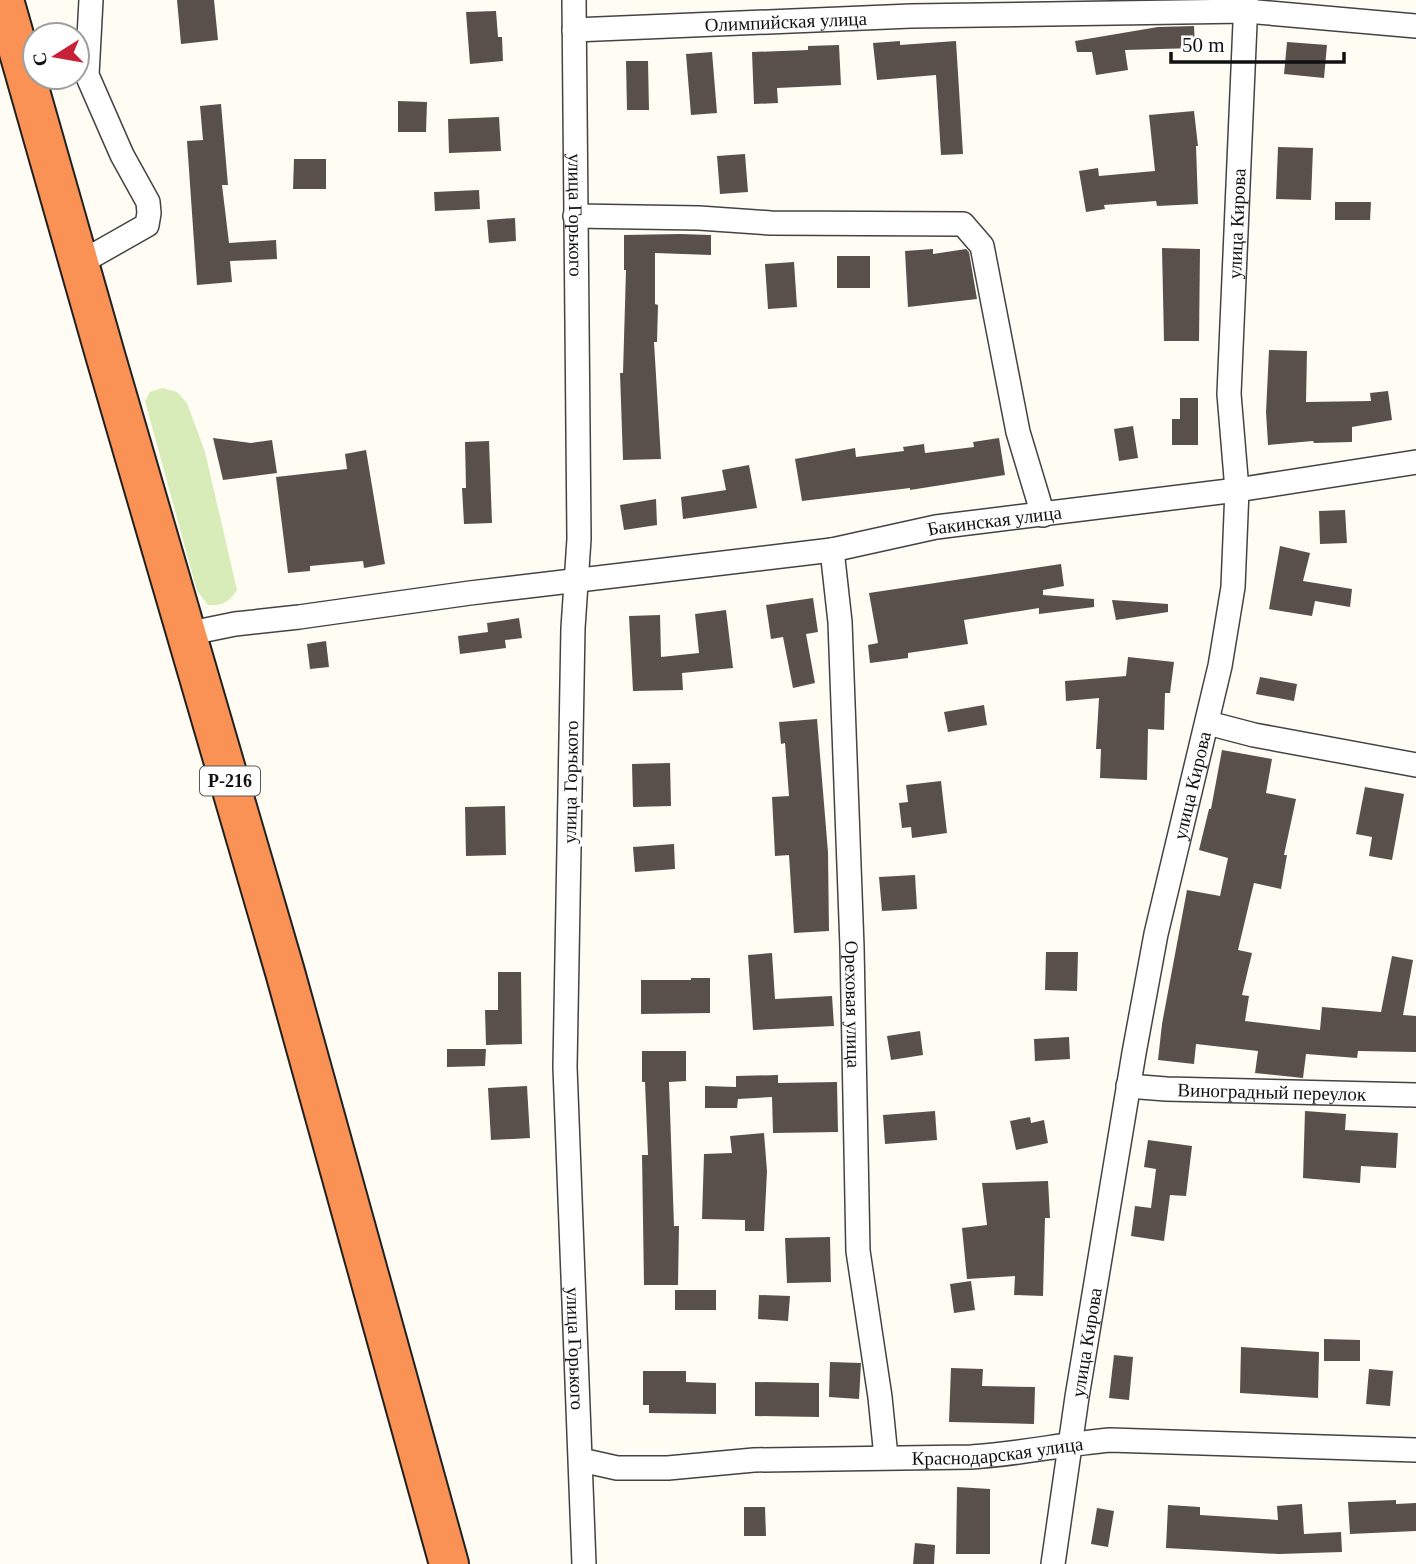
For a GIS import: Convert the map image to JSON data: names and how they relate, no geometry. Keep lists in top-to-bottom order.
{
  "streets": {
    "highway": ["Р-216"],
    "street": [
      "Олимпийская улица",
      "улица Горького",
      "улица Кирова",
      "Бакинская улица",
      "Ореховая улица",
      "Виноградный переулок",
      "Краснодарская улица"
    ]
  },
  "crossings": [
    ["Олимпийская улица", "улица Горького"],
    ["Олимпийская улица", "улица Кирова"],
    ["улица Горького", "Бакинская улица"],
    ["улица Горького", "Краснодарская улица"],
    ["улица Кирова", "Бакинская улица"],
    ["улица Кирова", "Виноградный переулок"],
    ["улица Кирова", "Краснодарская улица"],
    ["Бакинская улица", "Р-216"],
    ["Бакинская улица", "Ореховая улица"],
    ["Ореховая улица", "Краснодарская улица"]
  ],
  "scale_bar": "50 m",
  "north": "left"
}
